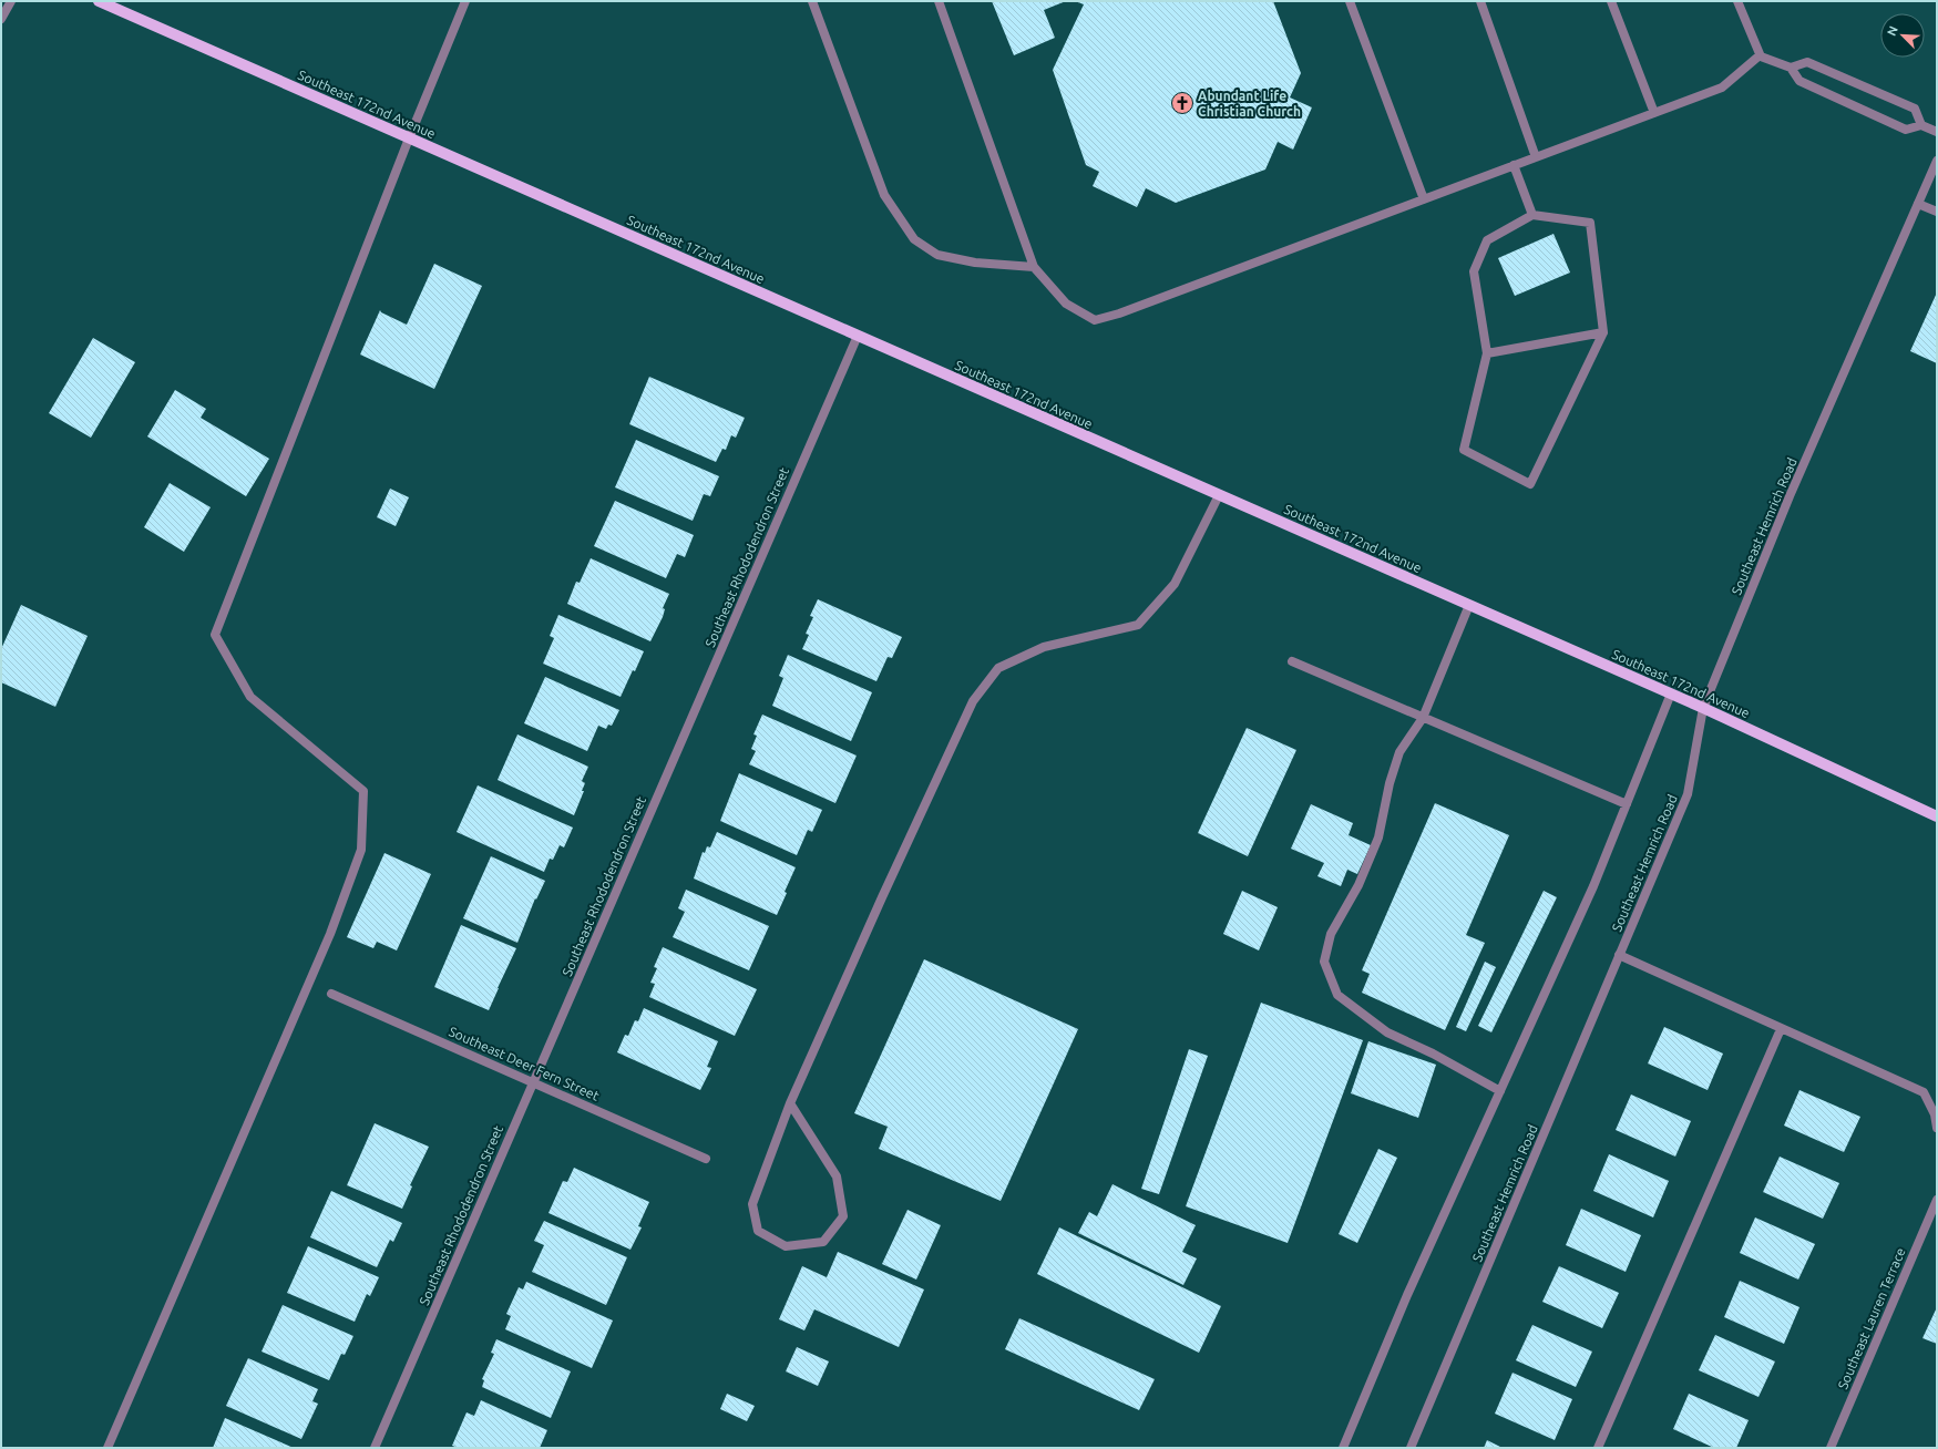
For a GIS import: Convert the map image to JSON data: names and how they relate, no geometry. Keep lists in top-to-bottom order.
{
  "streets": {
    "main road": ["Southeast 172nd Avenue"],
    "street": [
      "Southeast Hemrich Road",
      "Southeast Rhododendron Street",
      "Southeast Deer Fern Street",
      "Southeast Lauren Terrace"
    ]
  },
  "crossings": [
    ["Southeast 172nd Avenue", "Southeast Hemrich Road"],
    ["Southeast 172nd Avenue", "Southeast Rhododendron Street"],
    ["Southeast Rhododendron Street", "Southeast Deer Fern Street"]
  ],
  "places": {
    "church": ["Abundant Life Christian Church"]
  },
  "north": "top left"
}
